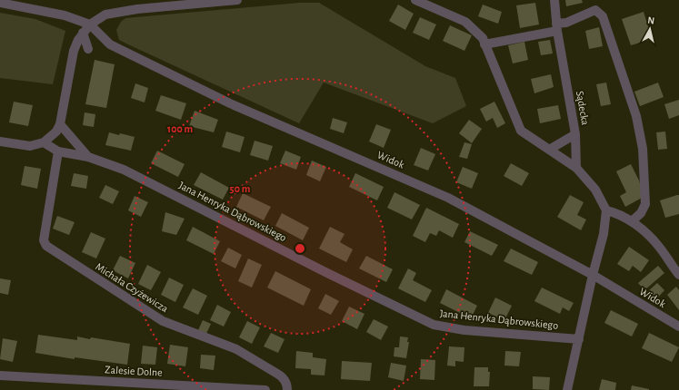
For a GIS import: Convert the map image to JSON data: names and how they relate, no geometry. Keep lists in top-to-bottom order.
{
  "streets": {
    "street": [
      "Sądecka",
      "Widok",
      "Jana Henryka Dąbrowskiego",
      "Michała Czyżewicza",
      "Zalesie Dolne"
    ]
  },
  "crossings": [
    ["Jana Henryka Dąbrowskiego", "Michała Czyżewicza"]
  ],
  "north": "top",
  "rings": ["100 m", "50 m"]
}
